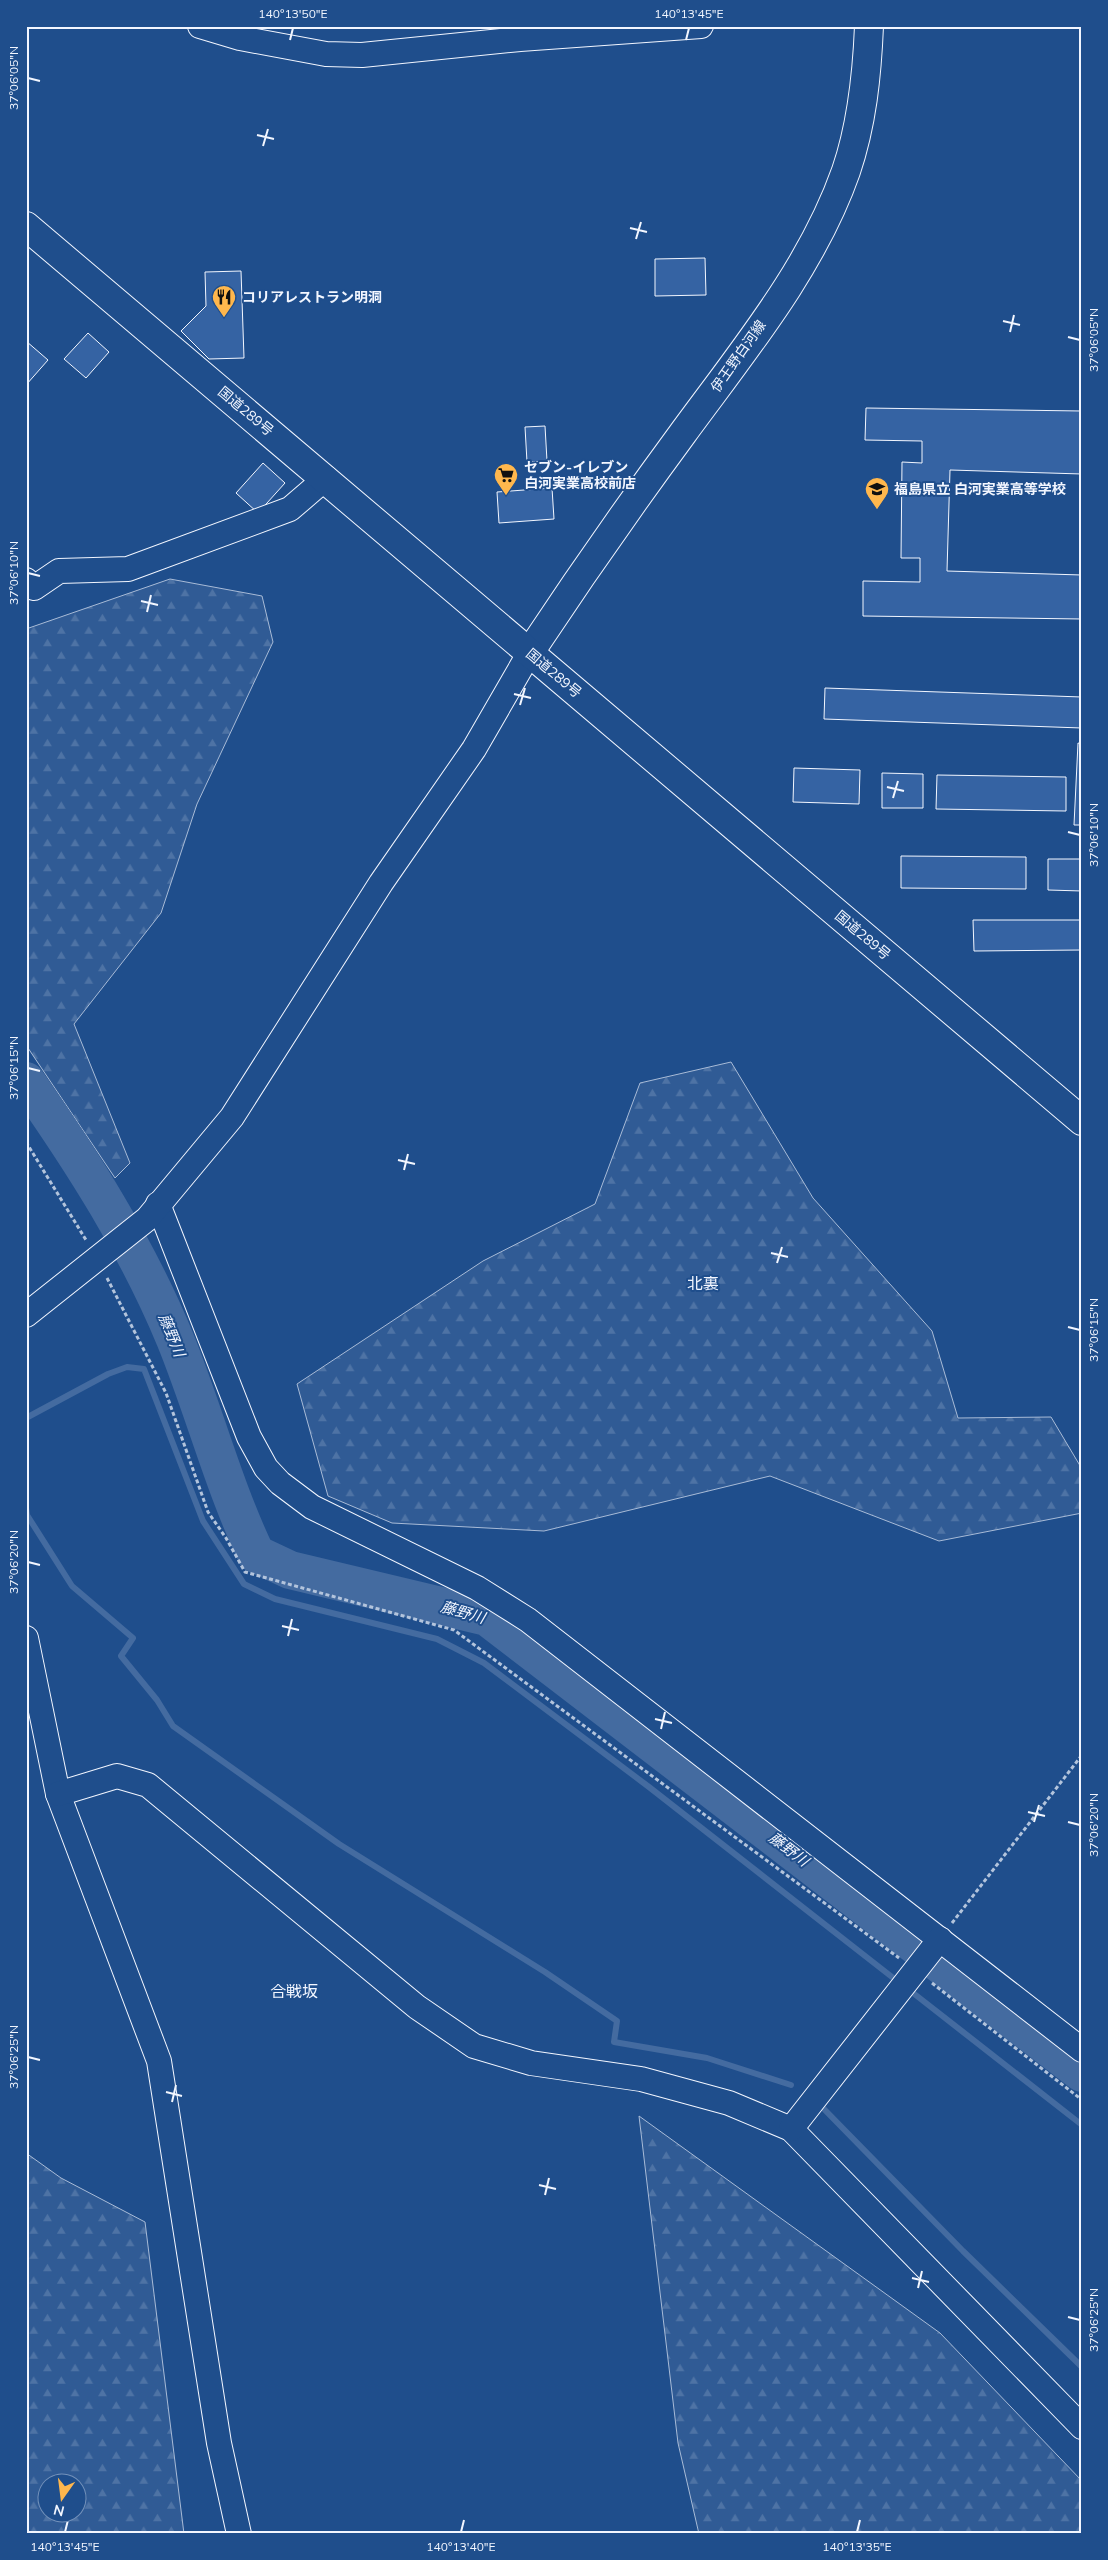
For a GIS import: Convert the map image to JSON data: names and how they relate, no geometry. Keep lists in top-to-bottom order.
{
  "streets": {
    "main road": ["伊王野白河線", "国道289号"]
  },
  "crossings": [
    ["伊王野白河線", "国道289号"]
  ],
  "districts": ["北裏", "合戦坂"],
  "water": ["藤野川"],
  "places": {
    "restaurant": ["コリアレストラン明洞"],
    "supermarket": ["セブン-イレブン 白河実業高校前店"],
    "school or university": ["福島県立 白河実業高等学校"]
  },
  "north": "bottom",
  "coordinates": [
    "140°13'50\"E",
    "140°13'45\"E",
    "37°06'05\"N",
    "37°06'10\"N",
    "37°06'15\"N",
    "37°06'20\"N",
    "37°06'25\"N",
    "140°13'40\"E",
    "140°13'35\"E"
  ]
}
